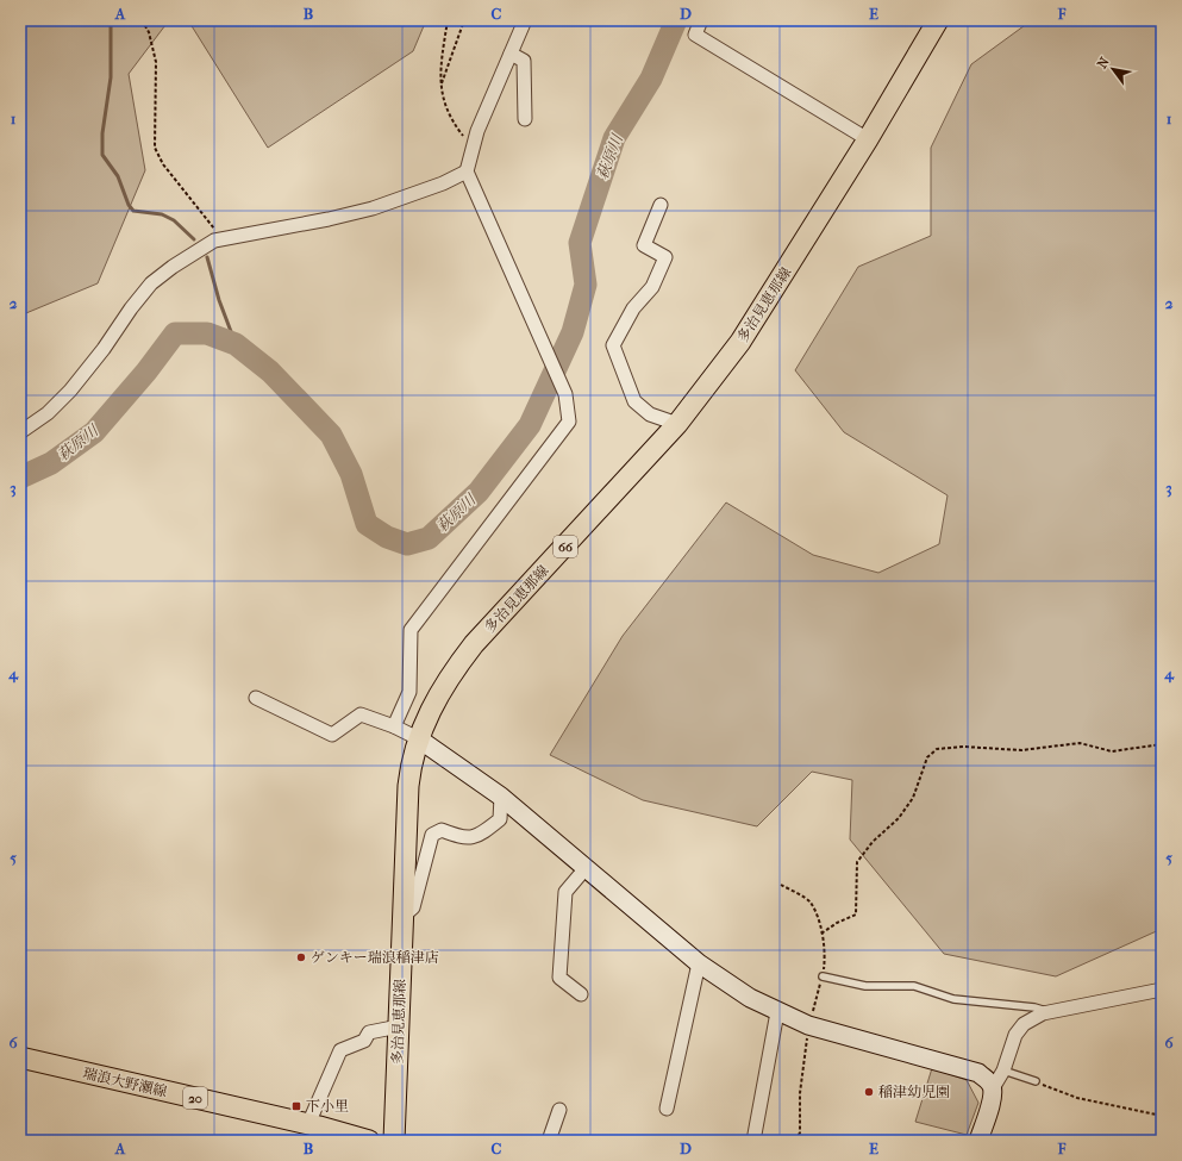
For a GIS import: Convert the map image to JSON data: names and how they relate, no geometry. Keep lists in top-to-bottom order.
{
  "streets": {
    "main road": [
      "多治見恵那線",
      "66",
      "瑞浪大野瀬線",
      "20"
    ]
  },
  "water": ["萩原川"],
  "places": {
    "other": ["ゲンキー瑞浪稲津店", "稲津幼児園"],
    "transit": ["下小里"]
  },
  "north": "top left",
  "grid": {
    "columns": [
      "A",
      "B",
      "C",
      "D",
      "E",
      "F"
    ],
    "rows": [
      "1",
      "2",
      "3",
      "4",
      "5",
      "6"
    ]
  }
}
